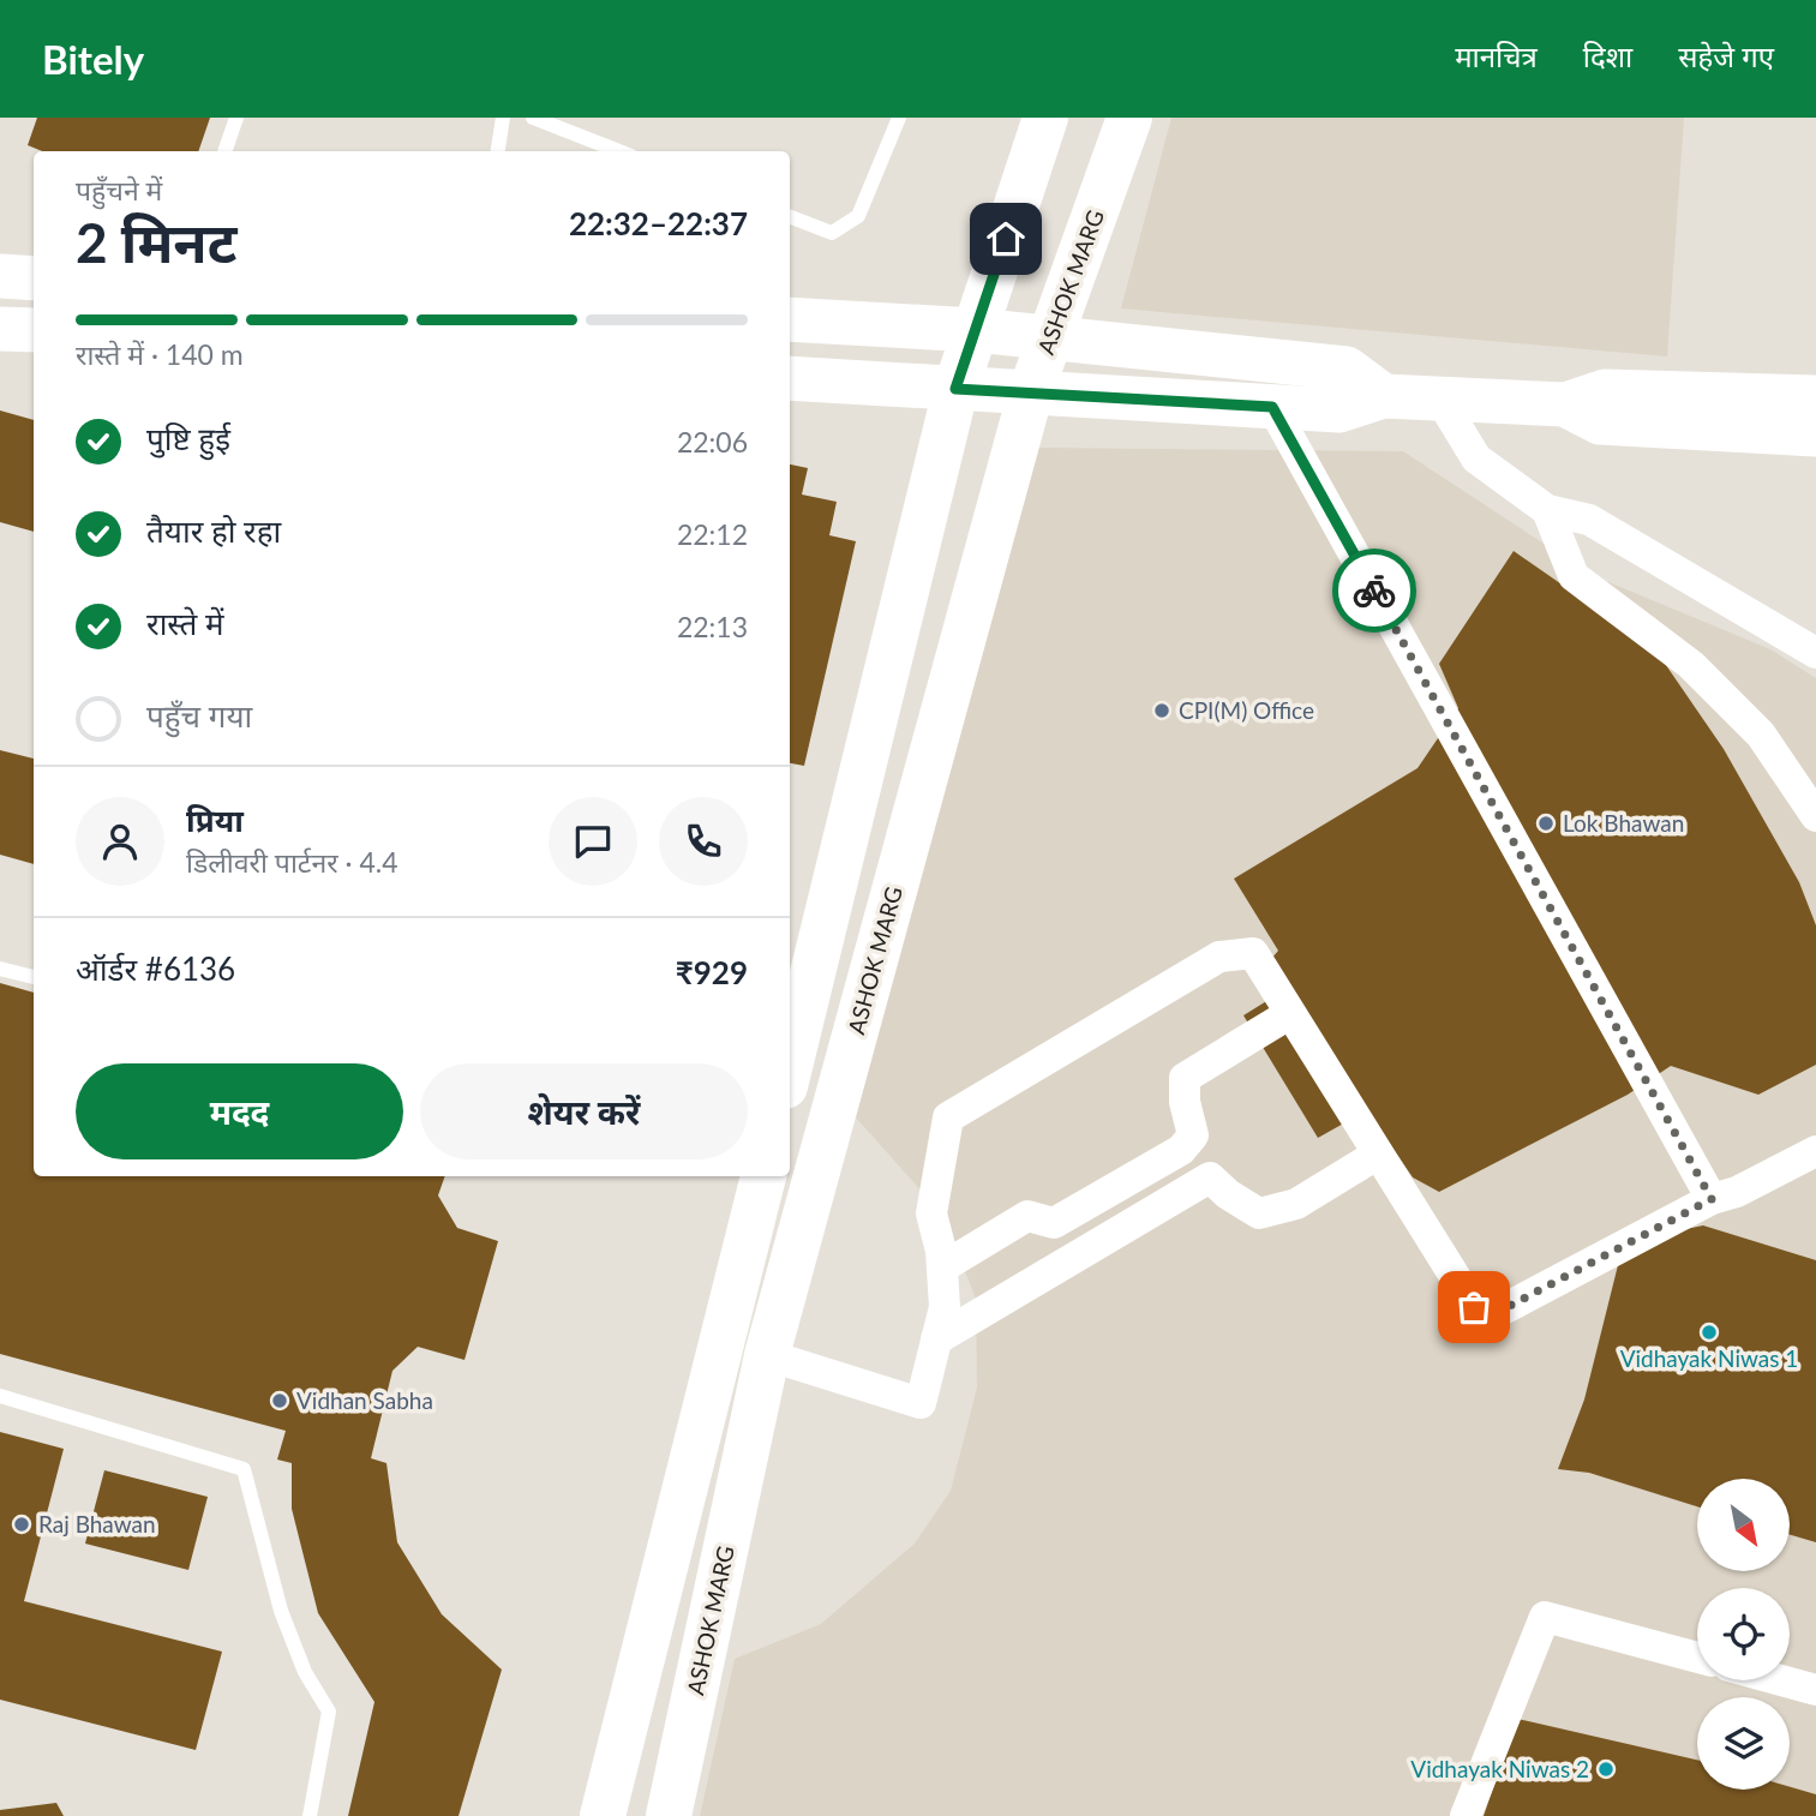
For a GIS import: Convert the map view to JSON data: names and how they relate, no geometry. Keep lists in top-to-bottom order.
{
  "streets": {
    "main road": ["ASHOK MARG"]
  },
  "places": [
    "CPI(M) Office",
    "Lok Bhawan",
    "Vidhayak Niwas 1",
    "Vidhan Sabha",
    "Raj Bhawan",
    "Vidhayak Niwas 2"
  ],
  "north": "bottom right",
  "page": {
    "header": "Bitely",
    "nav": ["मानचित्र", "दिशा", "सहेजे गए"],
    "heading": ["2 मिनट", "पहुँचने में", "22:32–22:37"],
    "panel": [
      "प्रिया",
      "डिलीवरी पार्टनर · 4.4",
      "ऑर्डर #6136",
      "₹929"
    ],
    "bar": "रास्ते में · 140 m",
    "list": [
      ["पुष्टि हुई", "22:06"],
      ["तैयार हो रहा", "22:12"],
      ["रास्ते में", "22:13"],
      "पहुँच गया"
    ],
    "buttons": ["मदद", "शेयर करें"]
  }
}
